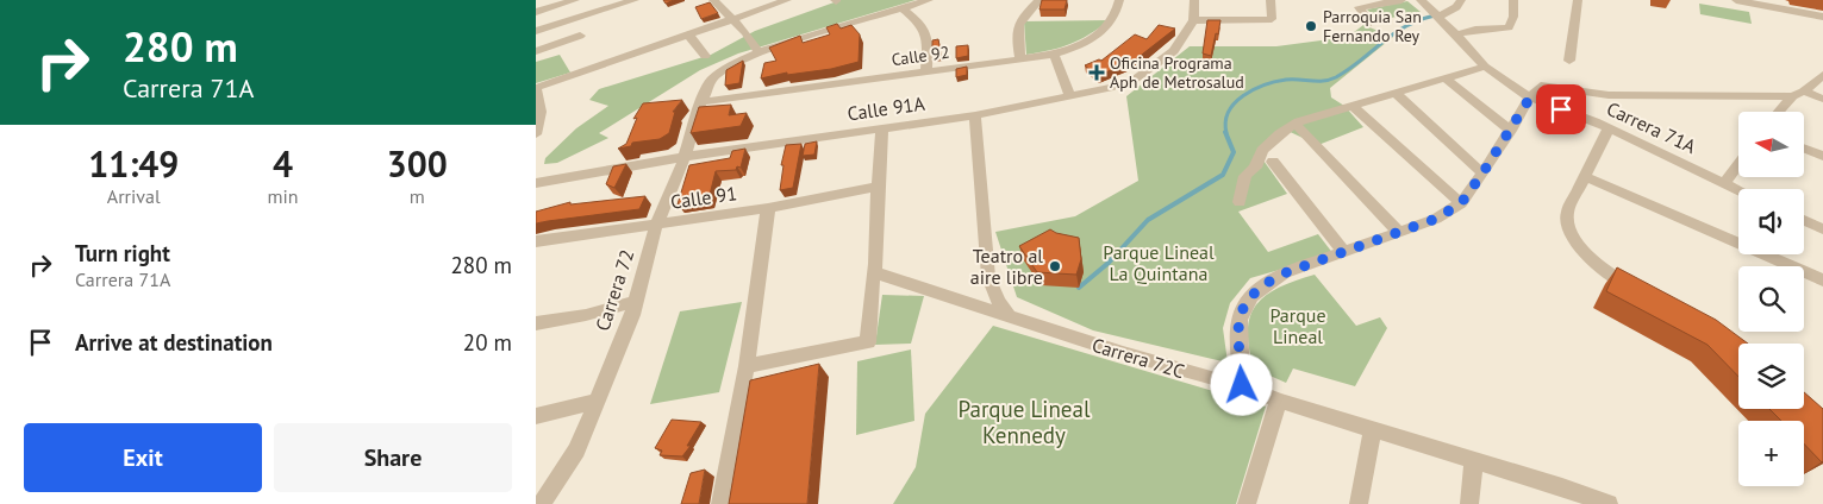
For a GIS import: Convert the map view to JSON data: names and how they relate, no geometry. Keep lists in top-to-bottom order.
{
  "streets": {
    "street": [
      "Calle 92",
      "Calle 91A",
      "Carrera 71A",
      "Calle 91",
      "Carrera 72",
      "Carrera 72C"
    ]
  },
  "crossings": [
    ["Calle 92", "Carrera 72"],
    ["Calle 91A", "Carrera 72"],
    ["Calle 91", "Carrera 72"]
  ],
  "parks": ["Parque Lineal La Quintana", "Parque Lineal", "Parque Lineal Kennedy"],
  "places": {
    "other": ["Parroquia San Fernando Rey", "Teatro al aire libre"],
    "health": ["Oficina Programa Aph de Metrosalud"]
  },
  "north": "left",
  "page": {
    "turn": ["280 m", "Carrera 71A"],
    "map_buttons": "+",
    "eta": [
      "11:49",
      "Arrival",
      "4",
      "min",
      "300",
      "m"
    ],
    "list": [
      {
        "name": "Turn right",
        "note": "Carrera 71A",
        "value": "280 m"
      },
      {
        "name": "Arrive at destination",
        "value": "20 m"
      }
    ],
    "buttons": ["Exit", "Share"]
  }
}
